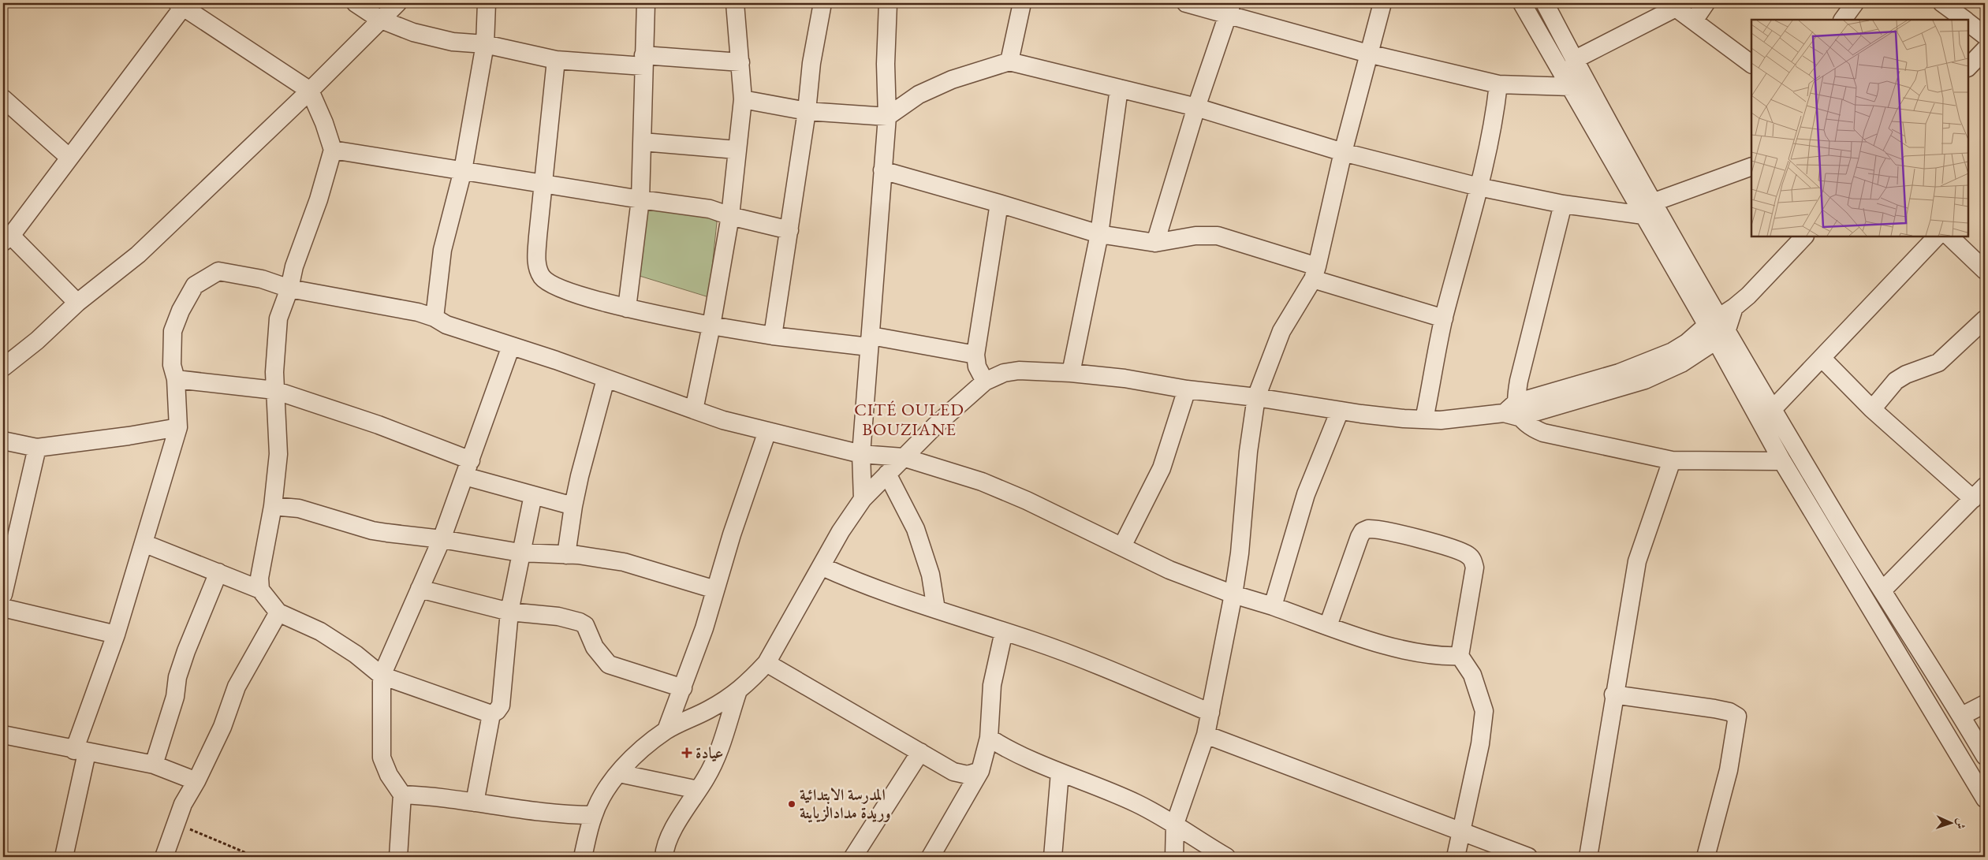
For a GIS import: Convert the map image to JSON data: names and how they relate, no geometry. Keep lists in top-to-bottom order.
{
  "districts": ["CITÉ OULED BOUZIANE"],
  "places": {
    "health": ["عيادة"],
    "other": ["المدرسة الابتدائية وريدة مدادالزياينة"]
  },
  "north": "right"
}
